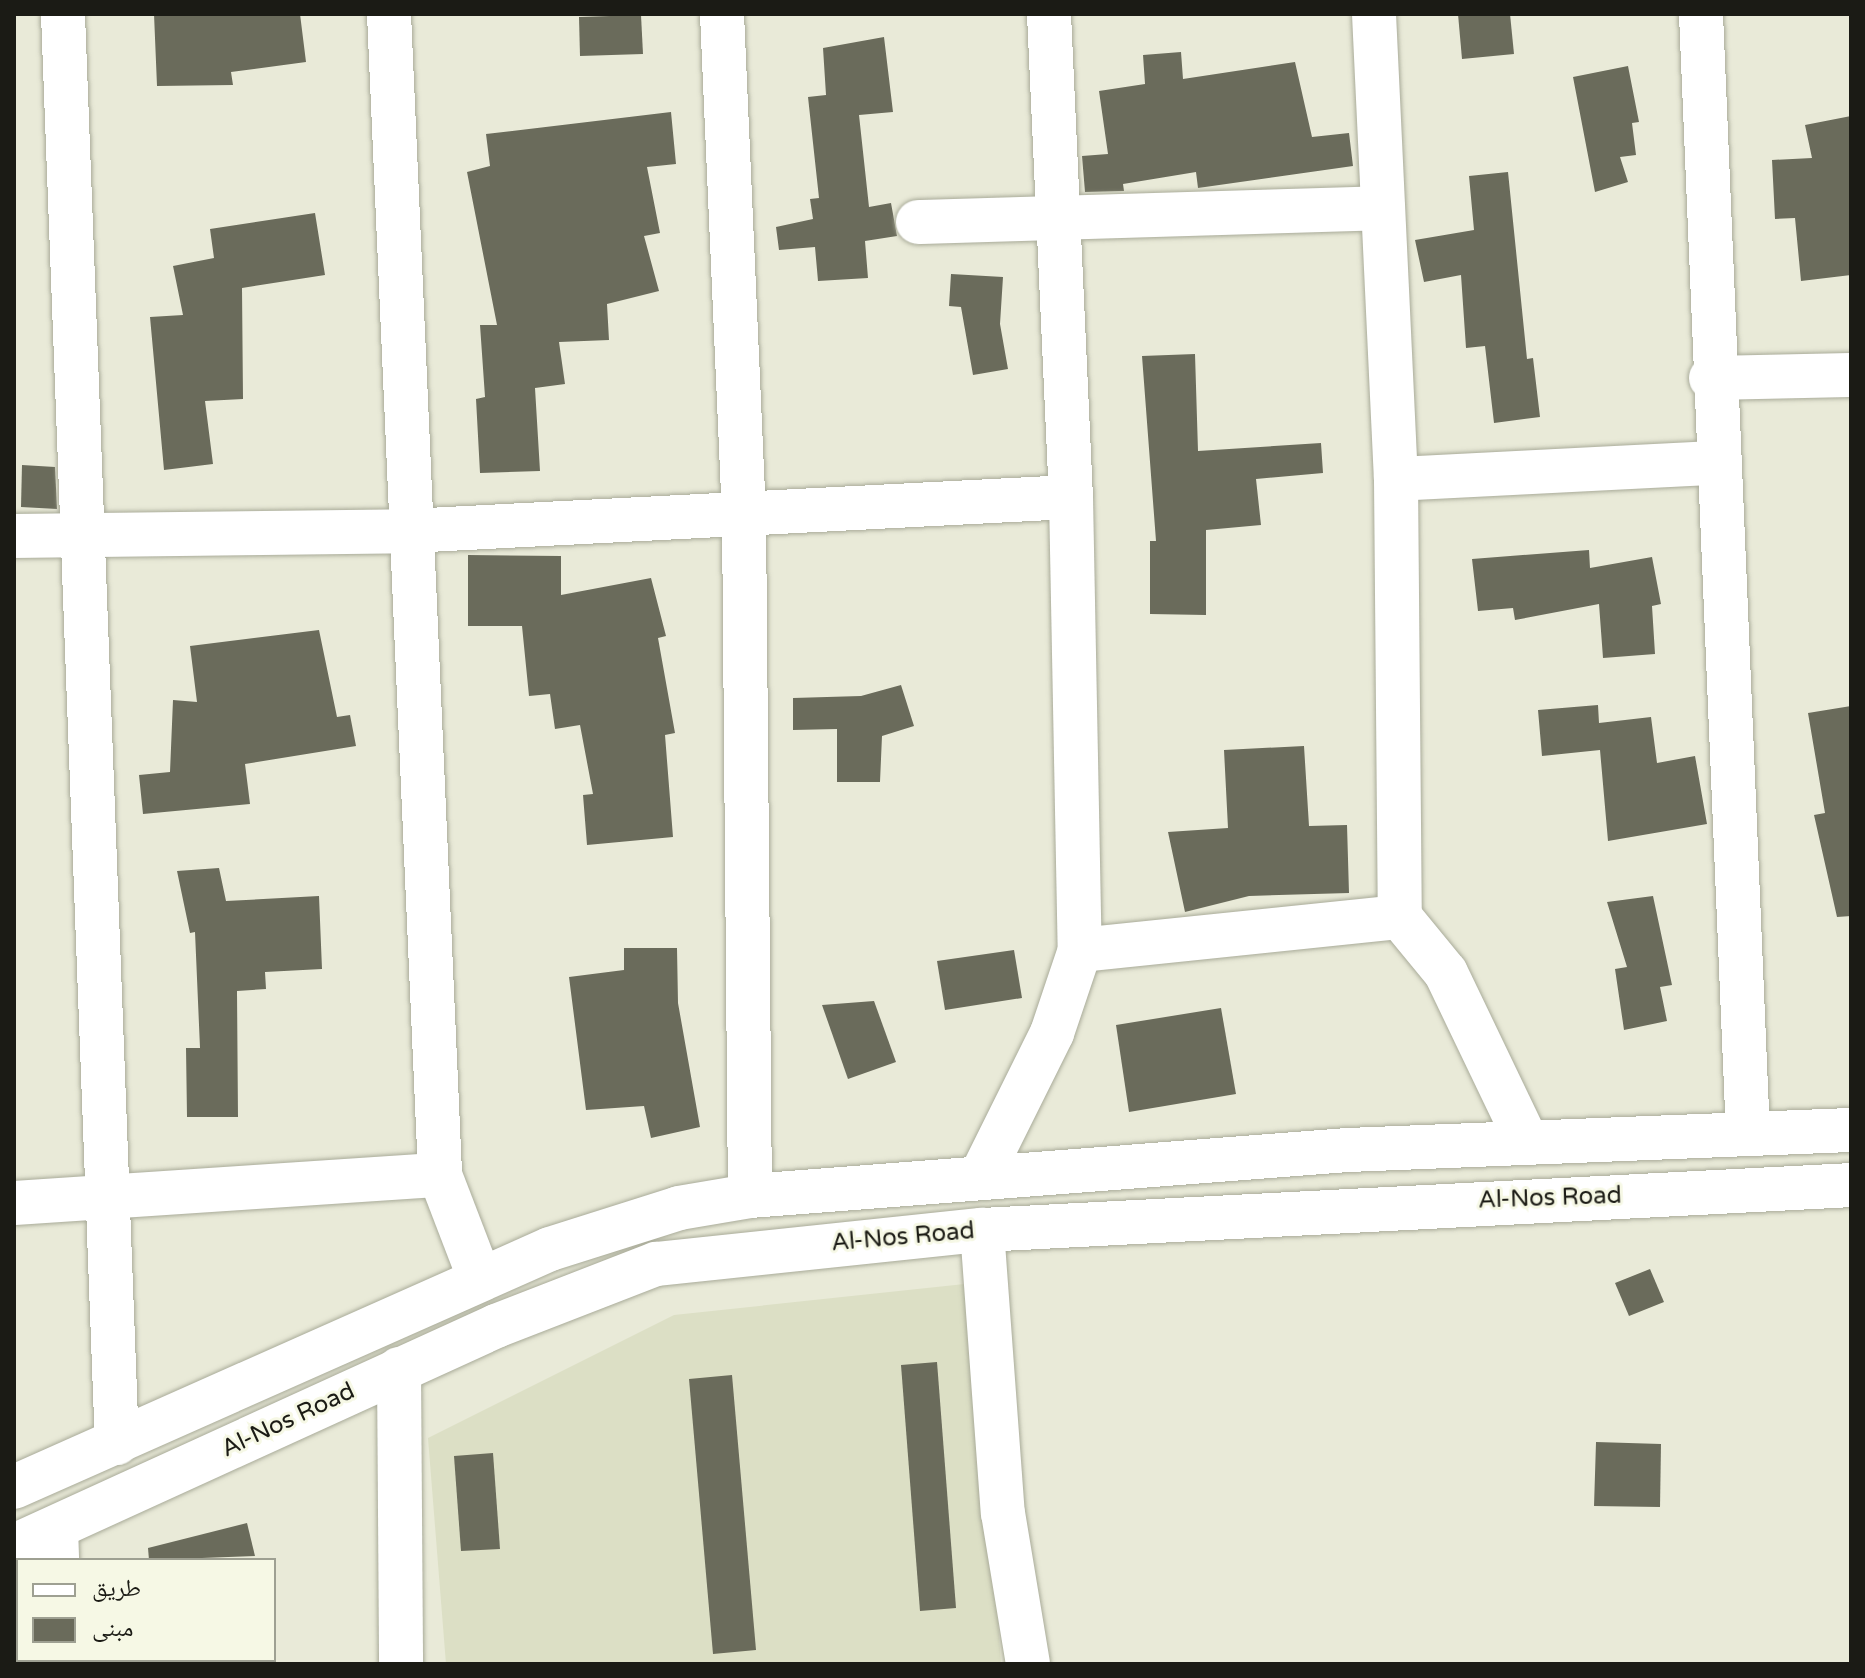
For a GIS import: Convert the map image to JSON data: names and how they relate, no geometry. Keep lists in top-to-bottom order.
{
  "streets": {
    "street": ["Al-Nos Road"]
  },
  "legend": ["طريق", "مبنى"]
}
